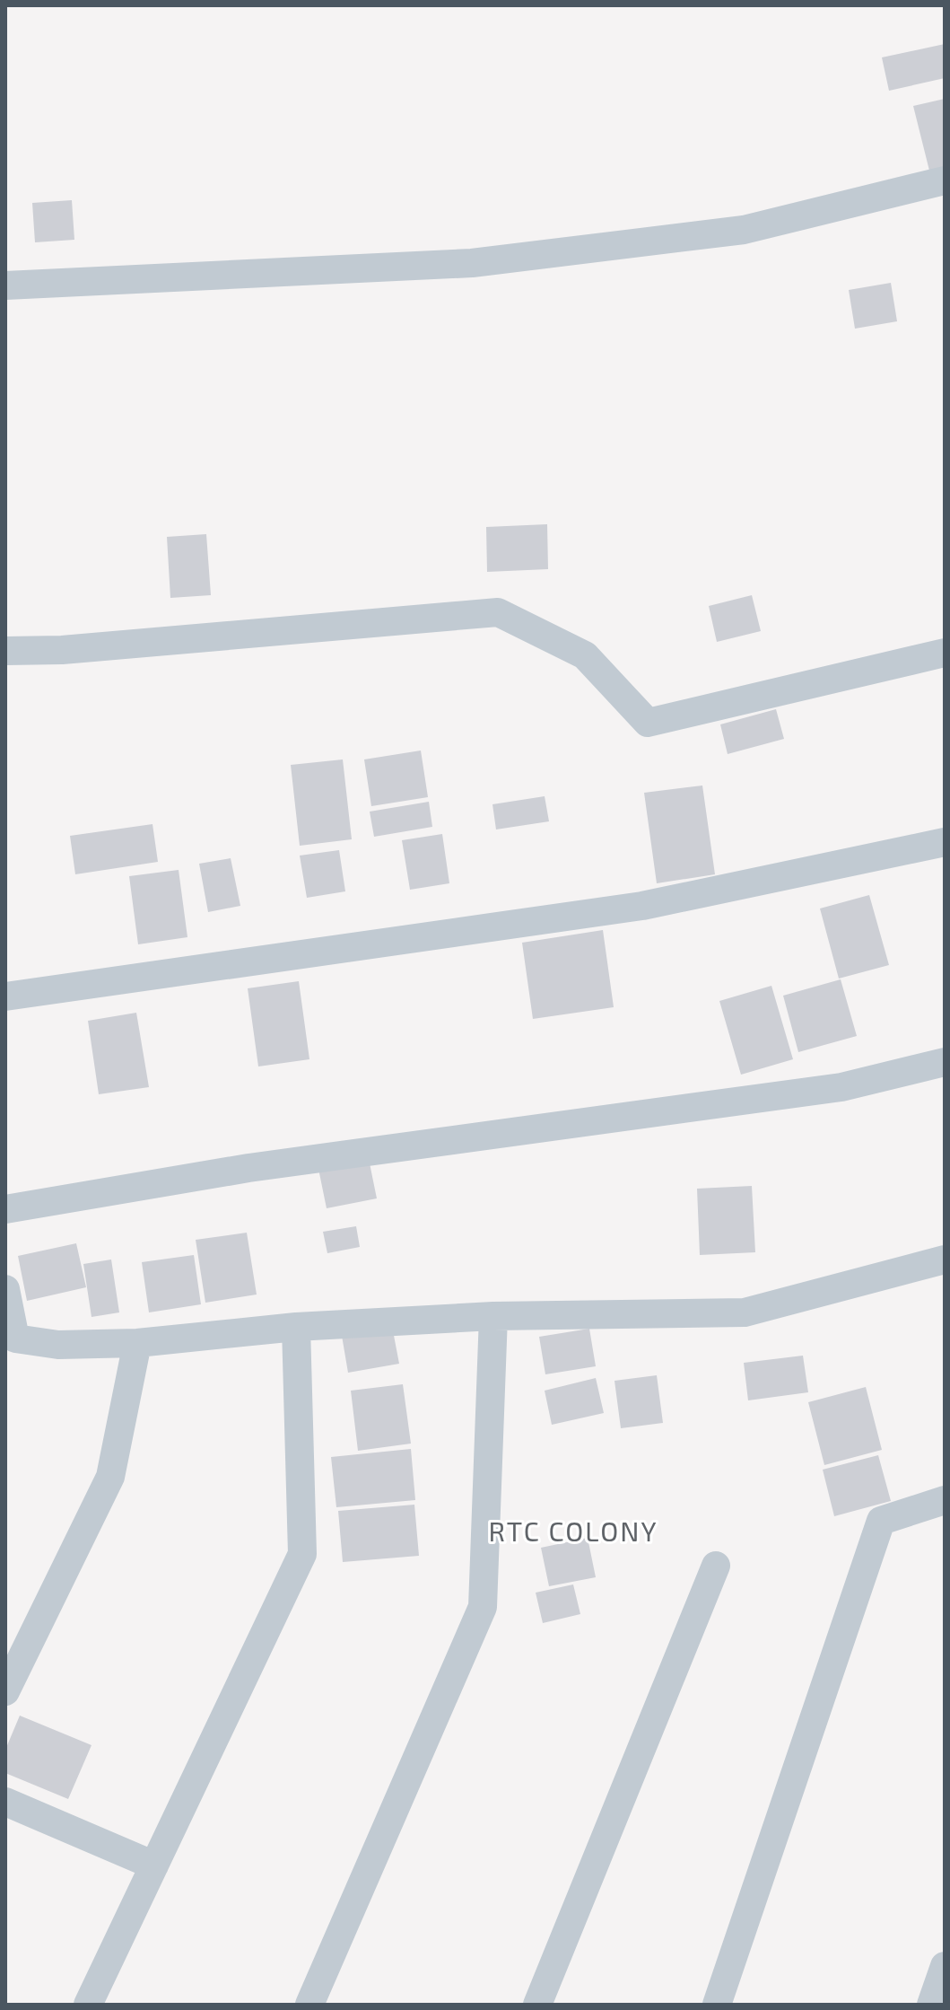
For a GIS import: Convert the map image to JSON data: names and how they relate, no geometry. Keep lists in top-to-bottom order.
{
  "districts": ["RTC COLONY"]
}
